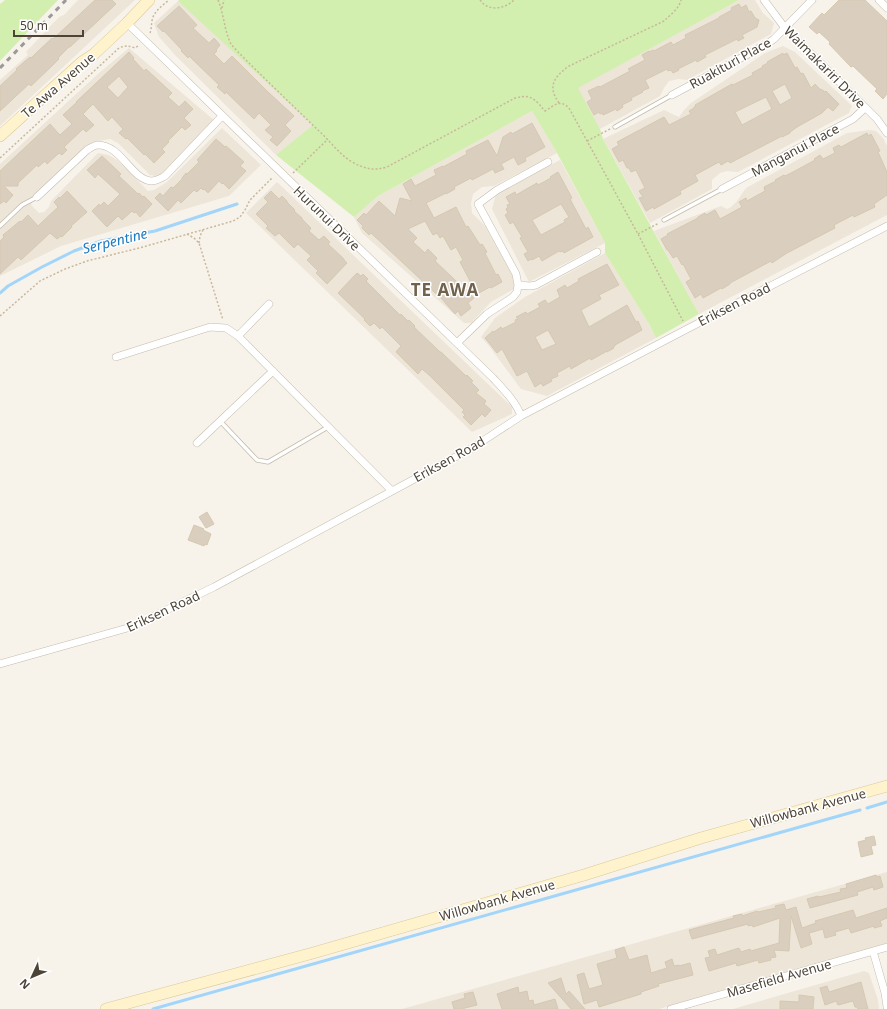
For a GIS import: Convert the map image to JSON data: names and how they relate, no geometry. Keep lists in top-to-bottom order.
{
  "streets": {
    "main road": ["Te Awa Avenue", "Willowbank Avenue"],
    "street": [
      "Ruakituri Place",
      "Waimakariri Drive",
      "Manganui Place",
      "Hurunui Drive",
      "Eriksen Road",
      "Masefield Avenue"
    ]
  },
  "crossings": [
    ["Ruakituri Place", "Waimakariri Drive"],
    ["Waimakariri Drive", "Manganui Place"],
    ["Te Awa Avenue", "Hurunui Drive"],
    ["Hurunui Drive", "Eriksen Road"]
  ],
  "districts": ["TE AWA"],
  "water": ["Serpentine"],
  "scale_bar": "50 m",
  "north": "bottom left"
}
